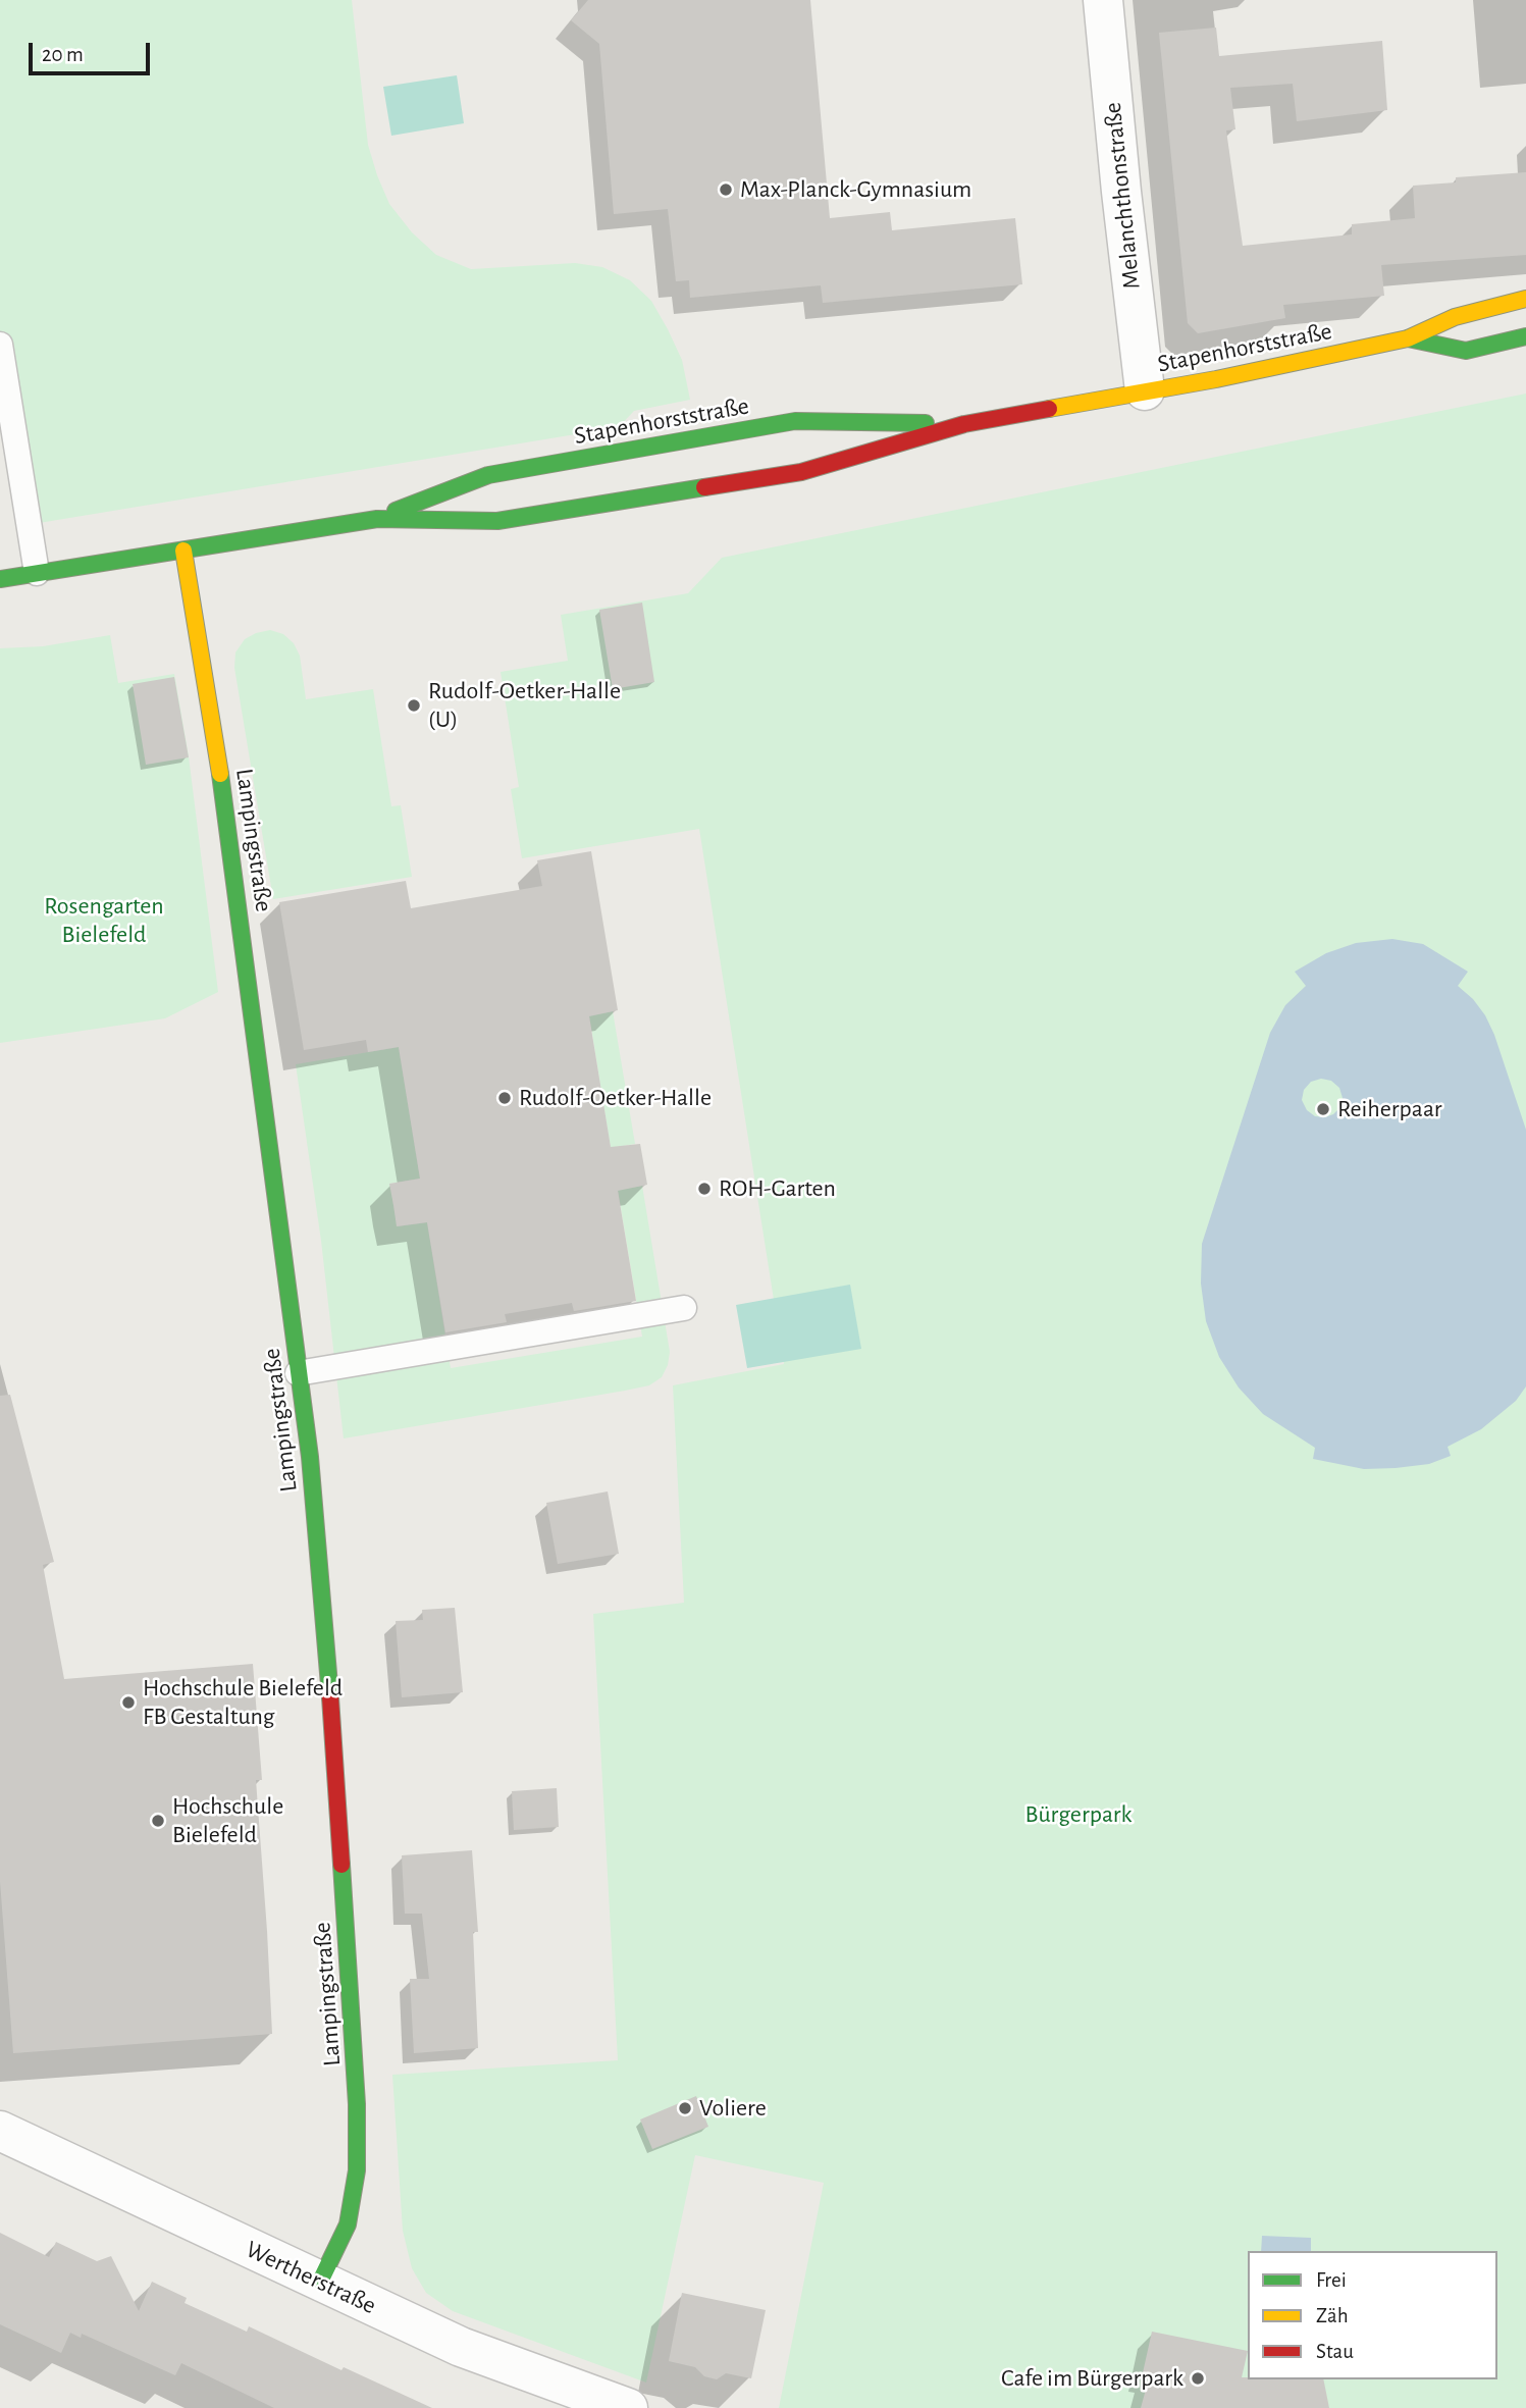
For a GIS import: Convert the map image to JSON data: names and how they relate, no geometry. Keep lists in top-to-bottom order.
{
  "streets": {
    "main road": ["Stapenhorststraße", "Lampingstraße"],
    "street": ["Melanchthonstraße", "Wertherstraße"]
  },
  "crossings": [
    ["Melanchthonstraße", "Stapenhorststraße"],
    ["Stapenhorststraße", "Lampingstraße"],
    ["Lampingstraße", "Wertherstraße"]
  ],
  "parks": ["Rosengarten Bielefeld", "Bürgerpark"],
  "places": [
    "Max-Planck-Gymnasium",
    "Rudolf-Oetker-Halle (U)",
    "Rudolf-Oetker-Halle",
    "Reiherpaar",
    "ROH-Garten",
    "Hochschule Bielefeld FB Gestaltung",
    "Hochschule Bielefeld",
    "Voliere",
    "Cafe im Bürgerpark"
  ],
  "legend": ["Frei", "Zäh", "Stau"],
  "scale_bar": "20 m"
}
